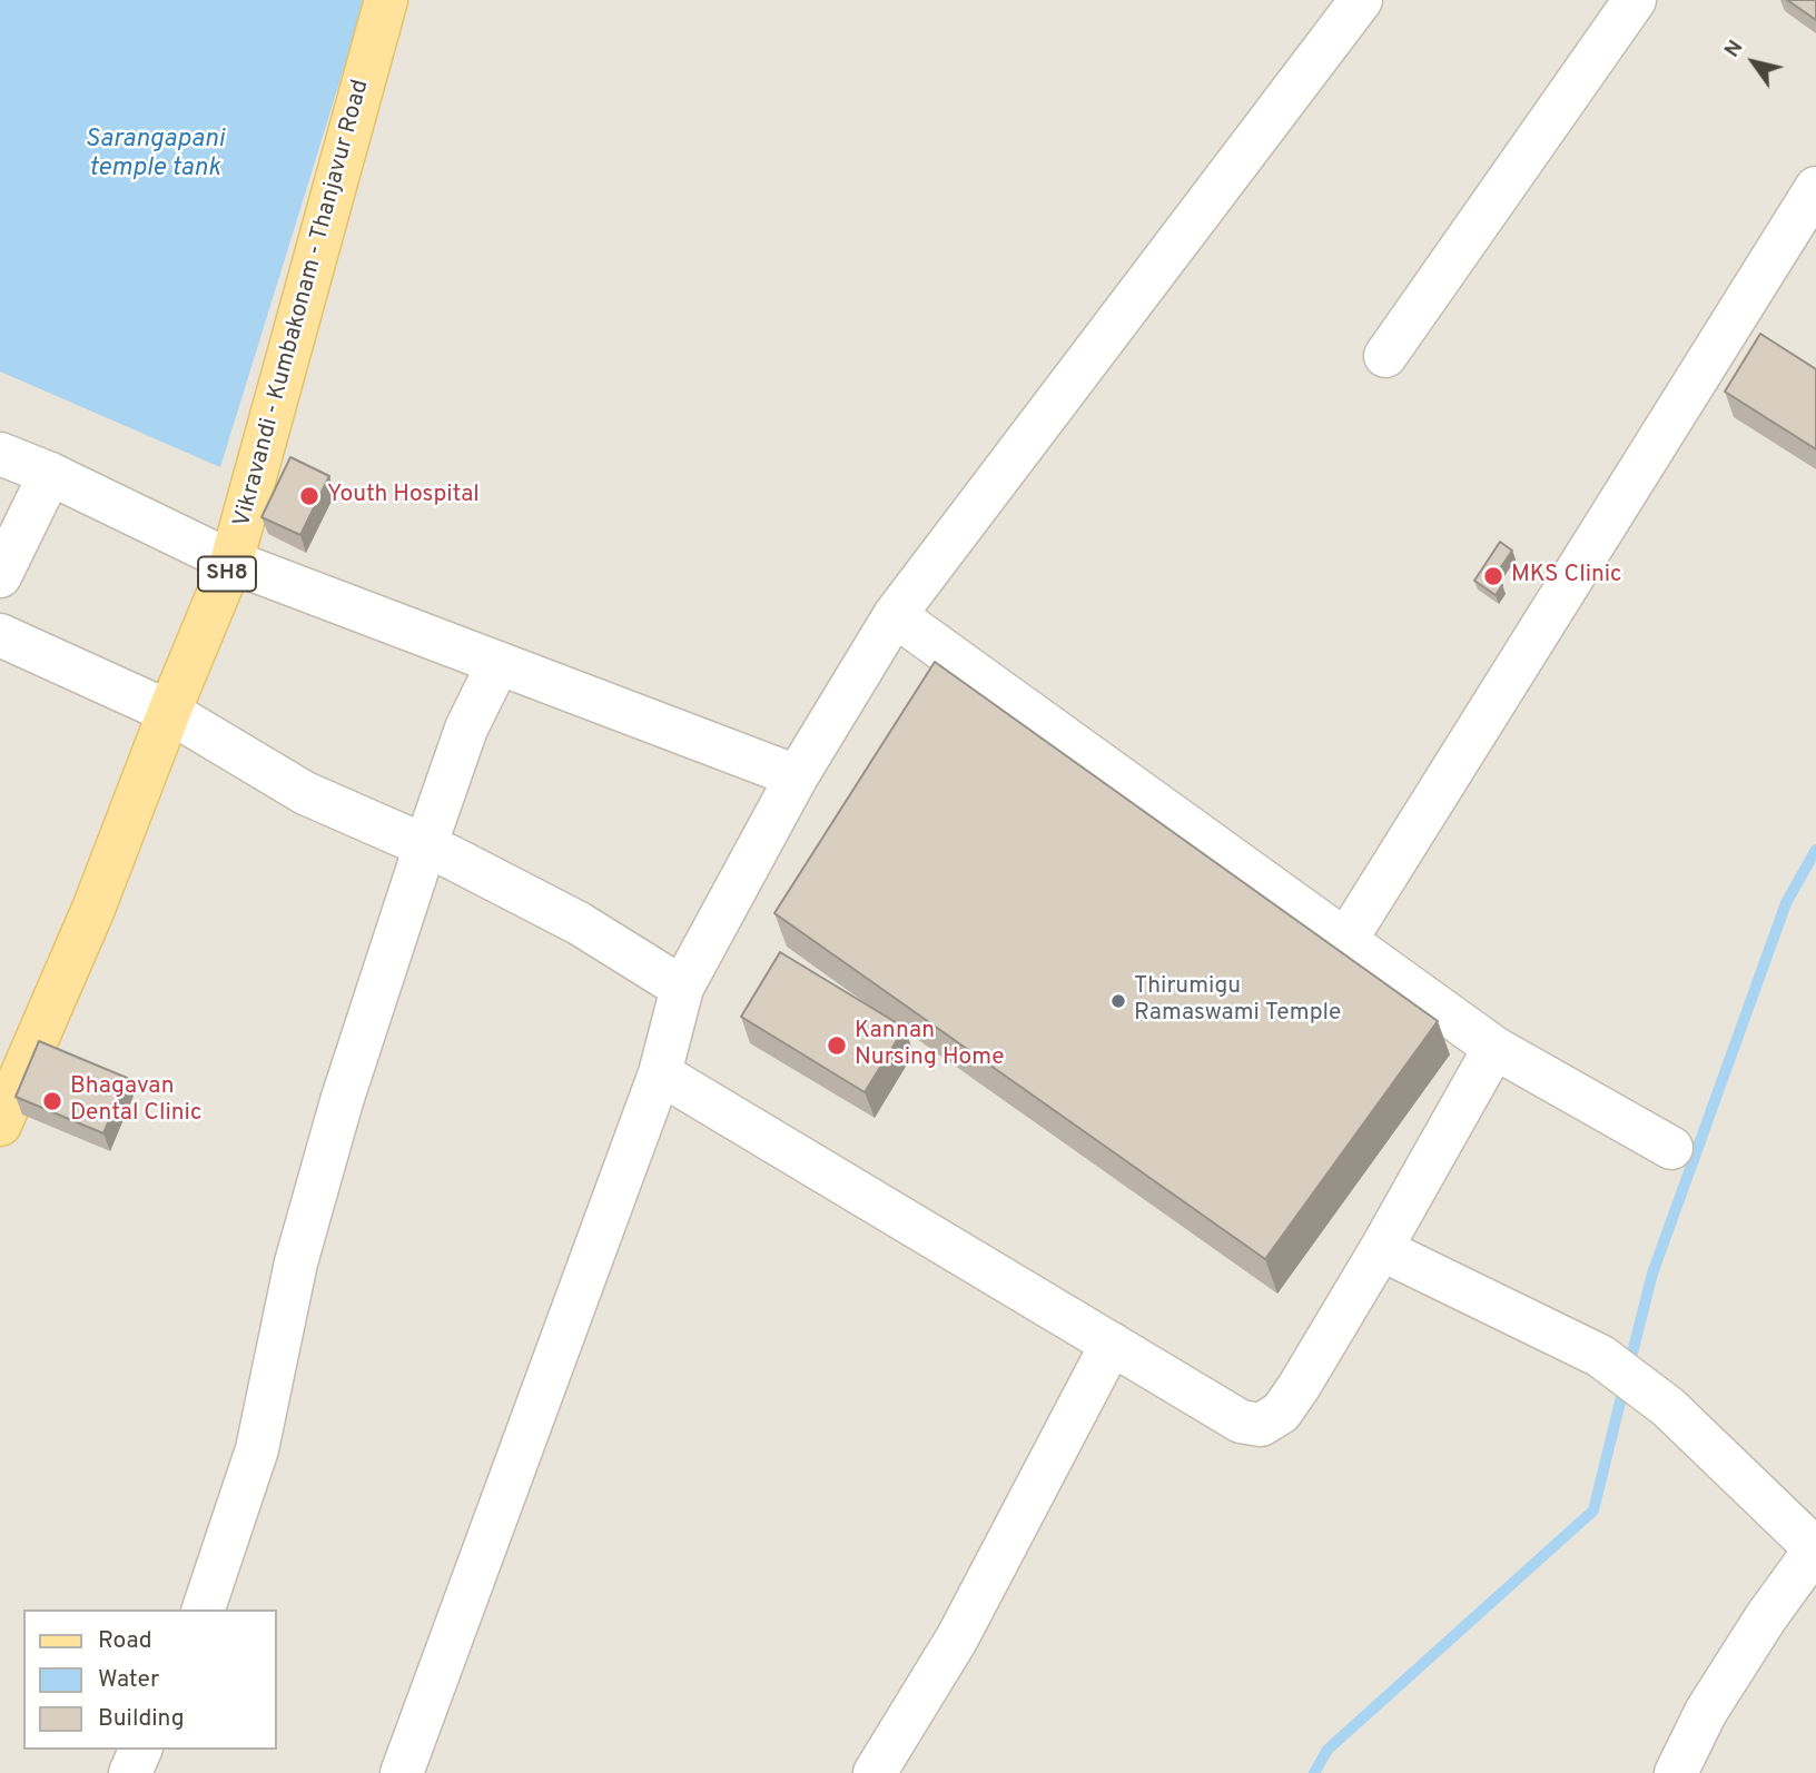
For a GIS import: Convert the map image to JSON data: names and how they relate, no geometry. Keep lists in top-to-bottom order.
{
  "streets": {
    "main road": ["Vikravandi - Kumbakonam - Thanjavur Road", "SH8"]
  },
  "water": ["Sarangapani temple tank"],
  "places": [
    "Youth Hospital",
    "MKS Clinic",
    "Thirumigu Ramaswami Temple",
    "Kannan Nursing Home",
    "Bhagavan Dental Clinic"
  ],
  "legend": ["Road", "Water", "Building"],
  "north": "top left"
}
